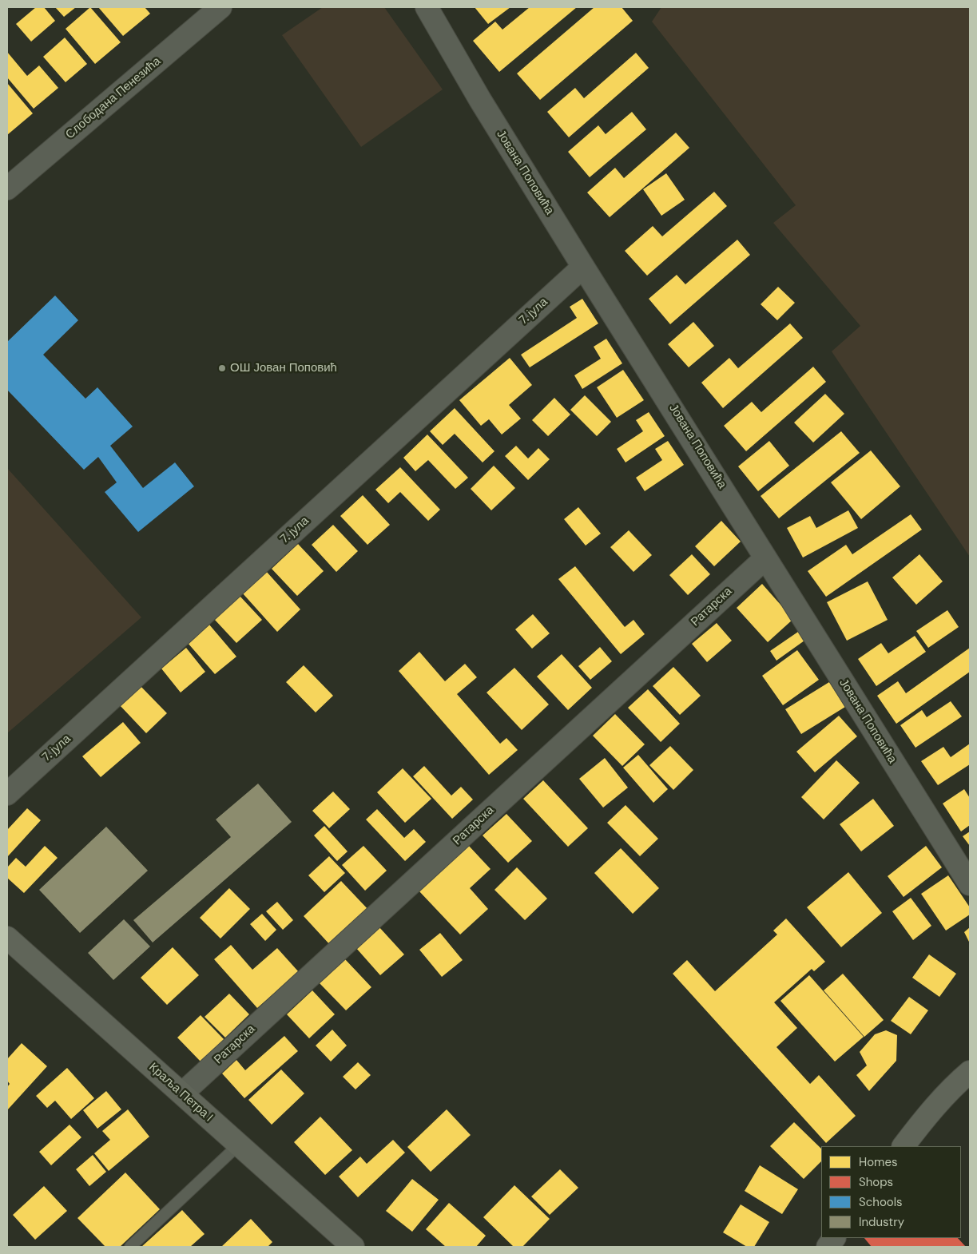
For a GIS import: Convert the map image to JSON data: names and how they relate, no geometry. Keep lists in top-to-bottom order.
{
  "streets": {
    "main road": ["Краља Петра I"],
    "street": [
      "Слободана Пенезића",
      "Јована Поповића",
      "7. јула",
      "Ратарска"
    ]
  },
  "crossings": [
    ["Јована Поповића", "7. јула"],
    ["Јована Поповића", "Ратарска"],
    ["Ратарска", "Краља Петра I"]
  ],
  "places": ["ОШ Јован Поповић"],
  "legend": [
    "Homes",
    "Shops",
    "Schools",
    "Industry"
  ]
}
